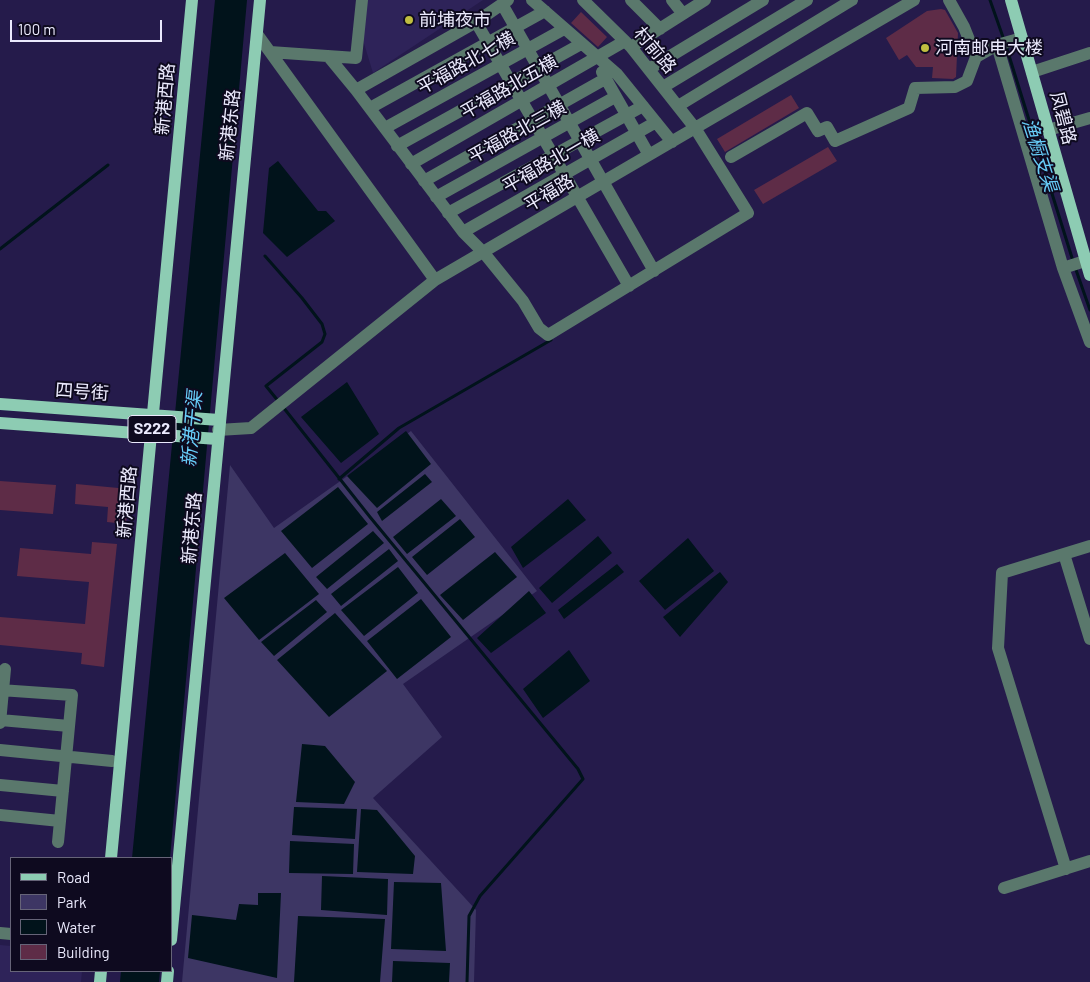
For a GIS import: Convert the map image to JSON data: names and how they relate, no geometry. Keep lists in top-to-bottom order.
{
  "streets": {
    "main road": [
      "新港西路",
      "凤碧路",
      "新港东路",
      "四号街",
      "S222"
    ],
    "street": [
      "村前路",
      "平福路北七横",
      "平福路北五横",
      "平福路北三横",
      "平福路北一横",
      "平福路"
    ]
  },
  "crossings": [
    ["村前路", "平福路北五横"],
    ["村前路", "平福路"],
    ["新港东路", "平福路"],
    ["新港东路", "四号街"],
    ["平福路", "四号街"]
  ],
  "water": ["渔橱支渠", "新港干渠"],
  "places": ["前埔夜市", "河南邮电大楼"],
  "legend": [
    "Road",
    "Park",
    "Water",
    "Building"
  ],
  "scale_bar": "100 m"
}
